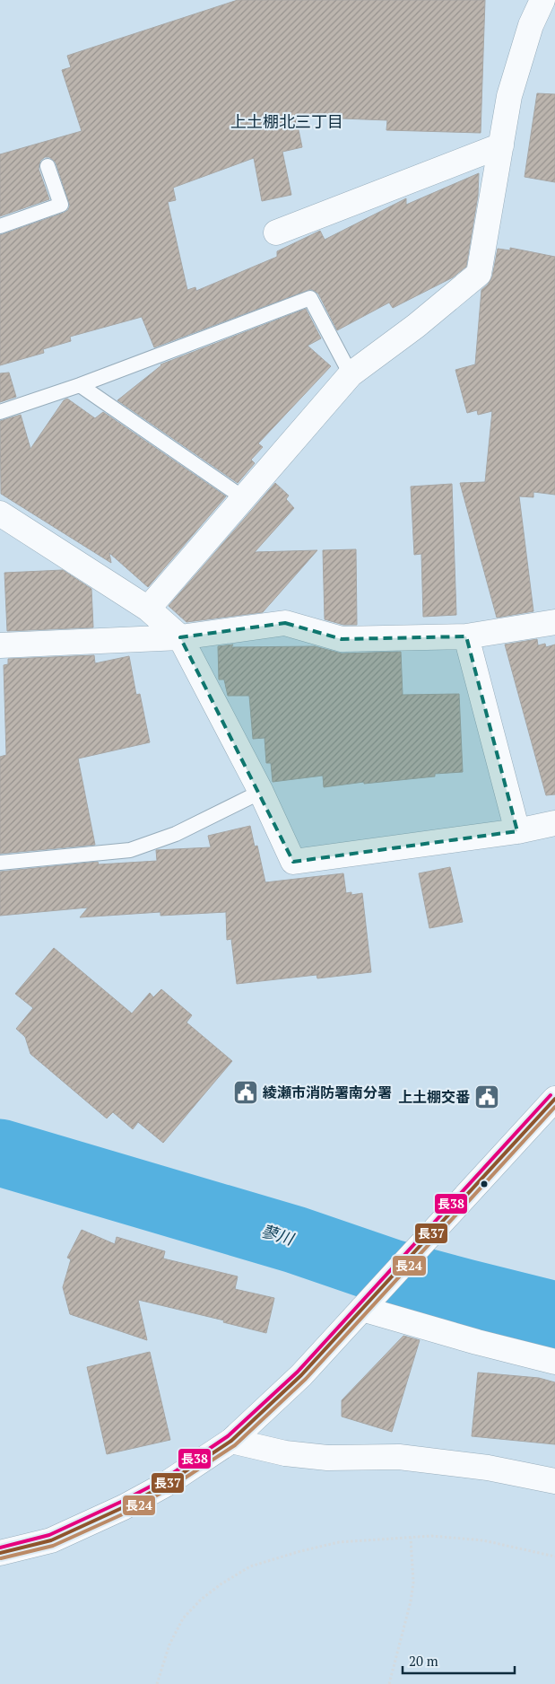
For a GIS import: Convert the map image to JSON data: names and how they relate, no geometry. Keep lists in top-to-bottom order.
{
  "districts": ["上土棚北三丁目"],
  "water": ["蓼川"],
  "places": {
    "public building": ["綾瀬市消防署南分署", "上土棚交番"]
  },
  "lines": ["transit line 長38", "transit line 長37", "transit line 長24"],
  "scale_bar": "20 m"
}
